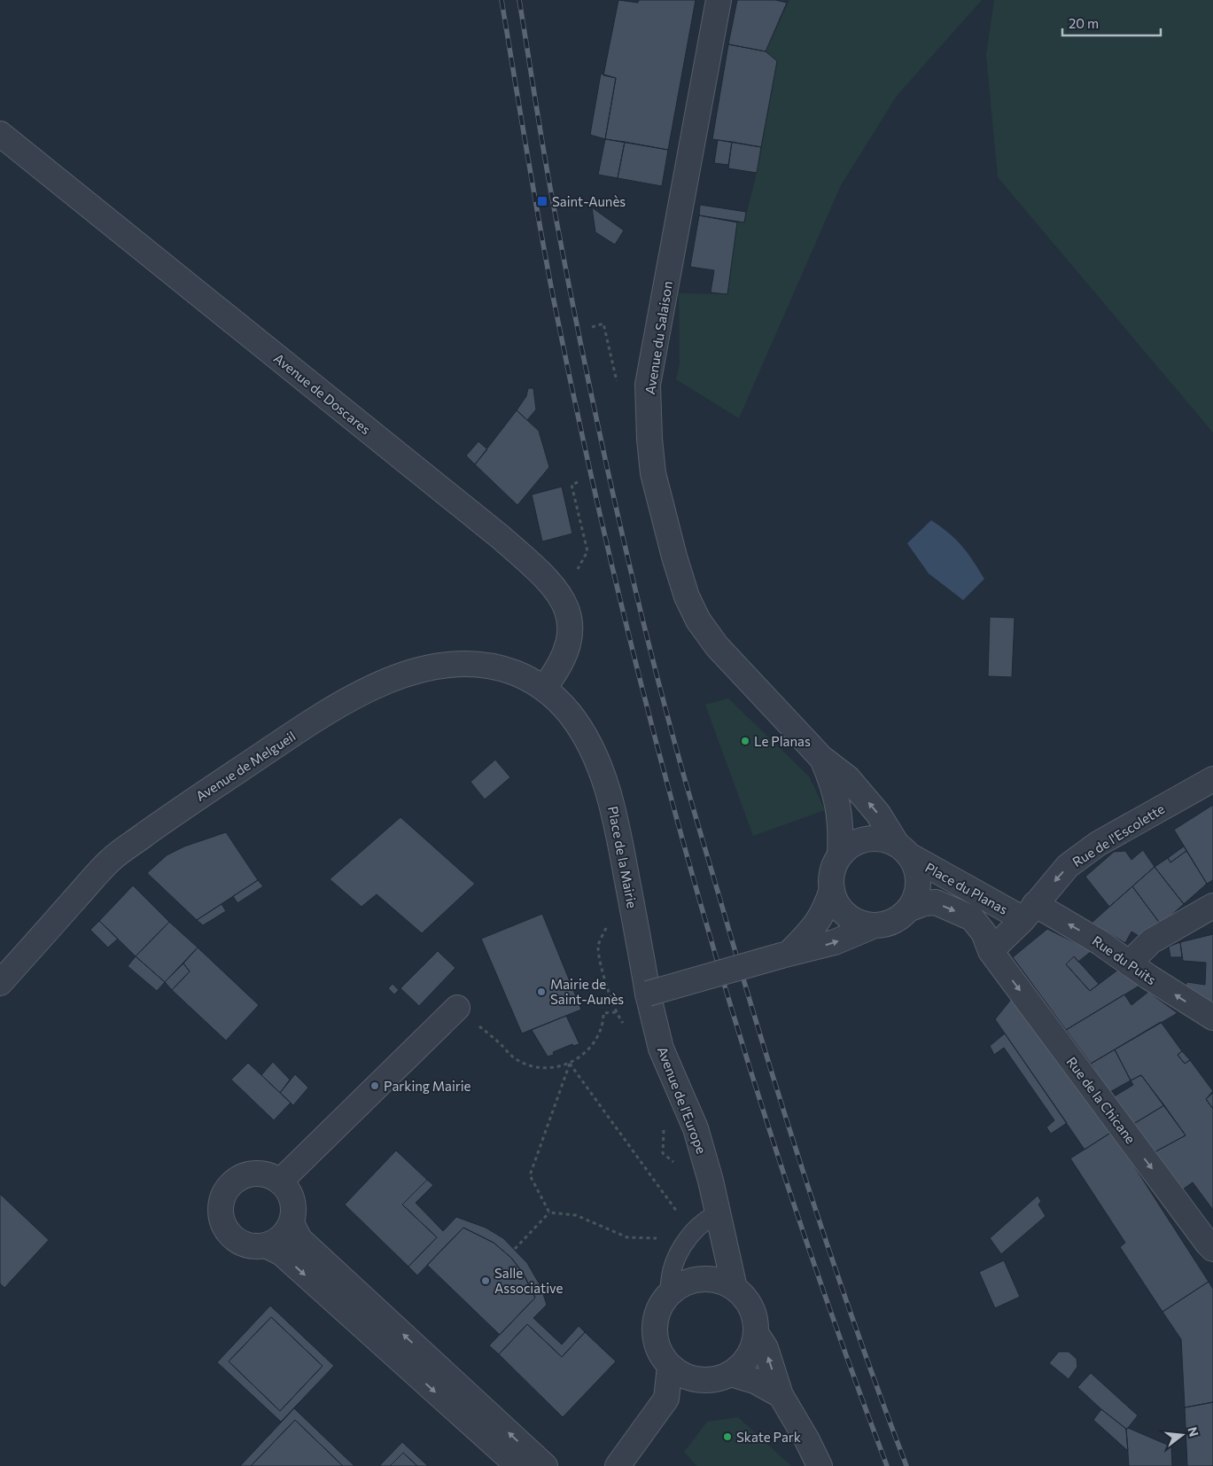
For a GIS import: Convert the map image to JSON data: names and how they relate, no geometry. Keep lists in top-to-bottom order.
{
  "streets": {
    "street": [
      "Avenue du Salaison",
      "Avenue de Doscares",
      "Avenue de Melgueil",
      "Rue de l'Escolette",
      "Place de la Mairie",
      "Place du Planas",
      "Rue du Puits",
      "Avenue de l'Europe",
      "Rue de la Chicane"
    ]
  },
  "crossings": [
    ["Avenue du Salaison", "Place du Planas"],
    ["Avenue de Doscares", "Avenue de Melgueil"],
    ["Avenue de Doscares", "Place de la Mairie"],
    ["Avenue de Melgueil", "Place de la Mairie"],
    ["Rue de l'Escolette", "Place du Planas"],
    ["Rue de l'Escolette", "Rue du Puits"],
    ["Place de la Mairie", "Avenue de l'Europe"],
    ["Place du Planas", "Rue du Puits"],
    ["Place du Planas", "Rue de la Chicane"]
  ],
  "one_way": ["Rue du Puits", "Rue de la Chicane"],
  "places": {
    "transit": ["Saint-Aunès"],
    "other": [
      "Le Planas",
      "Mairie de Saint-Aunès",
      "Parking Mairie",
      "Salle Associative",
      "Skate Park"
    ]
  },
  "scale_bar": "20 m",
  "north": "right"
}
